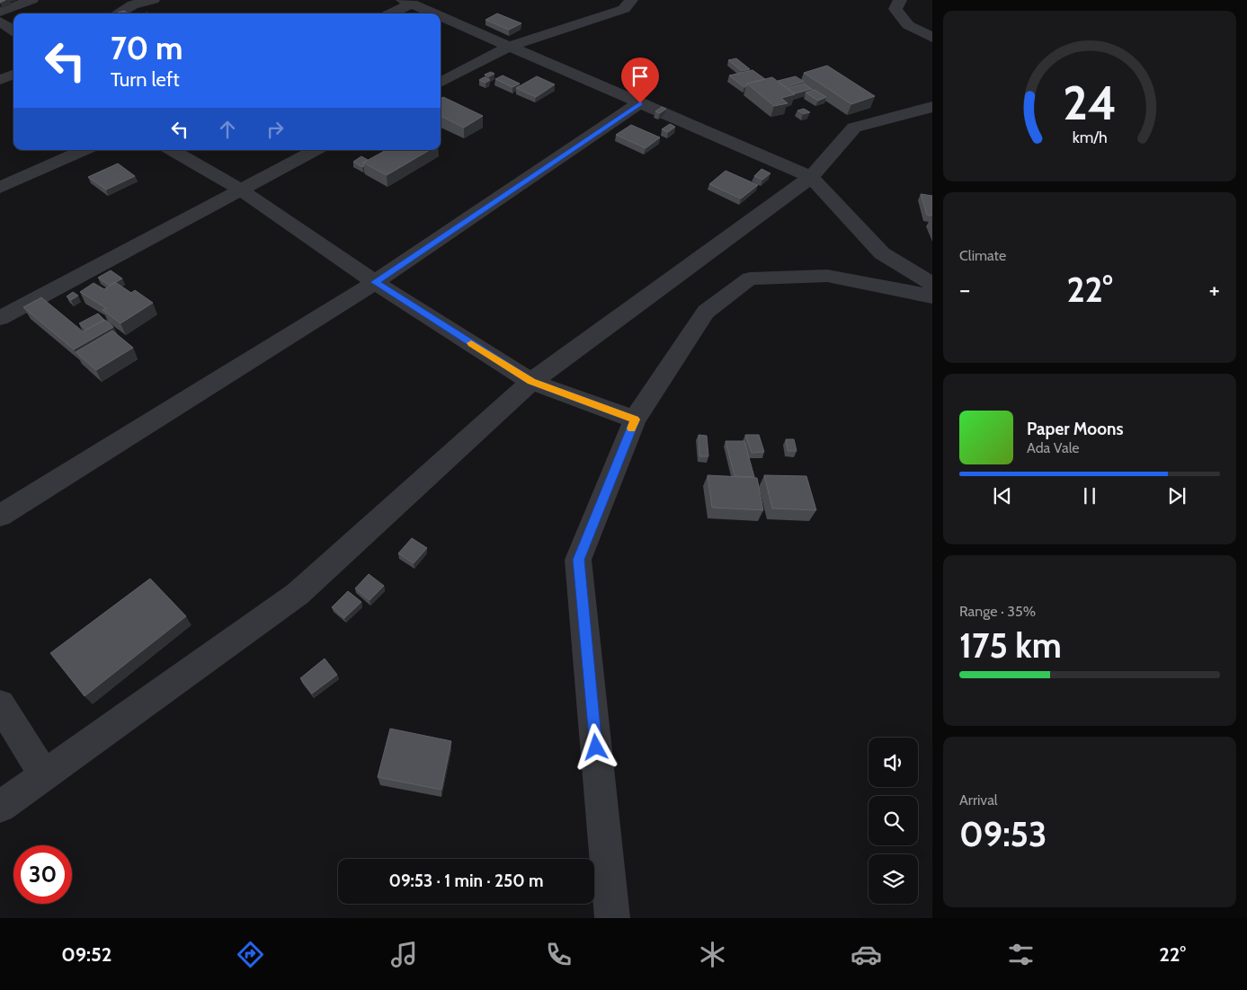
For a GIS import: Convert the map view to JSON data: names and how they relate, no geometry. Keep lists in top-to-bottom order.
{
  "page": {
    "turn": ["70 m", "Turn left"],
    "tile": [
      "Climate",
      ["Range · 35%", "175 km"],
      ["Arrival", "09:53"]
    ],
    "heat": ["−", "22°", "+"],
    "song": ["Paper Moons", "Ada Vale"],
    "limit": "30",
    "trip": "09:53 · 1 min · 250 m",
    "tabs": ["09:52", "22°"],
    "gauge": ["24", "km/h"]
  }
}
